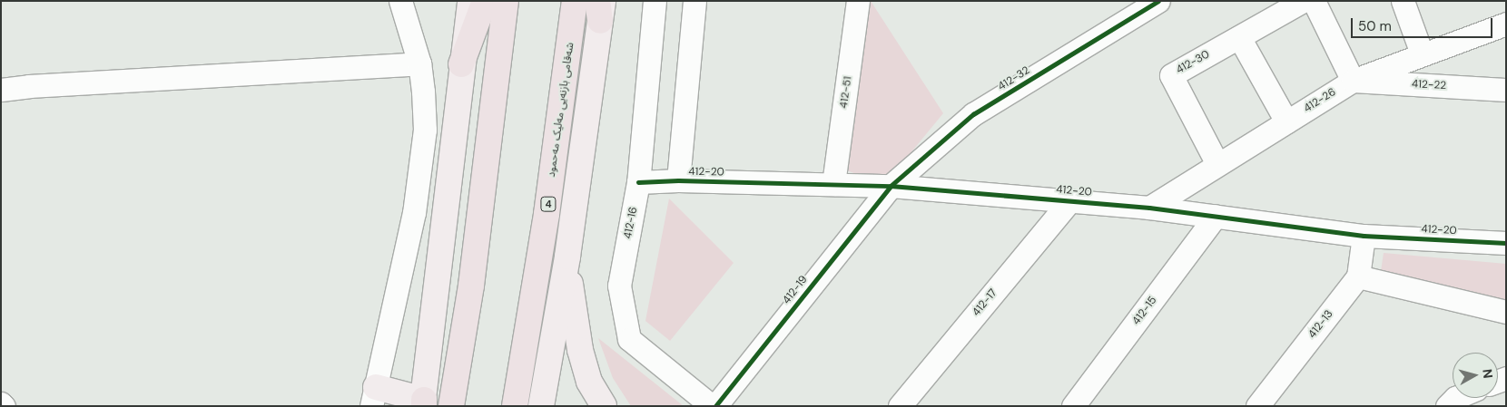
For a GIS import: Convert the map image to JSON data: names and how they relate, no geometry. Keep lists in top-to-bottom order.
{
  "streets": {
    "highway": ["شەقامی بازنەیی مەلیک مەحمود", "4"],
    "street": [
      "412-30",
      "412-32",
      "412-22",
      "412-51",
      "412-26",
      "412-20",
      "412-16",
      "412-19",
      "412-17",
      "412-15",
      "412-13"
    ]
  },
  "crossings": [
    ["412-30", "412-26"],
    ["412-32", "412-20"],
    ["412-32", "412-19"],
    ["412-22", "412-26"],
    ["412-51", "412-20"],
    ["412-26", "412-20"],
    ["412-20", "412-16"],
    ["412-20", "412-19"],
    ["412-20", "412-17"],
    ["412-20", "412-15"]
  ],
  "scale_bar": "50 m",
  "north": "right"
}
